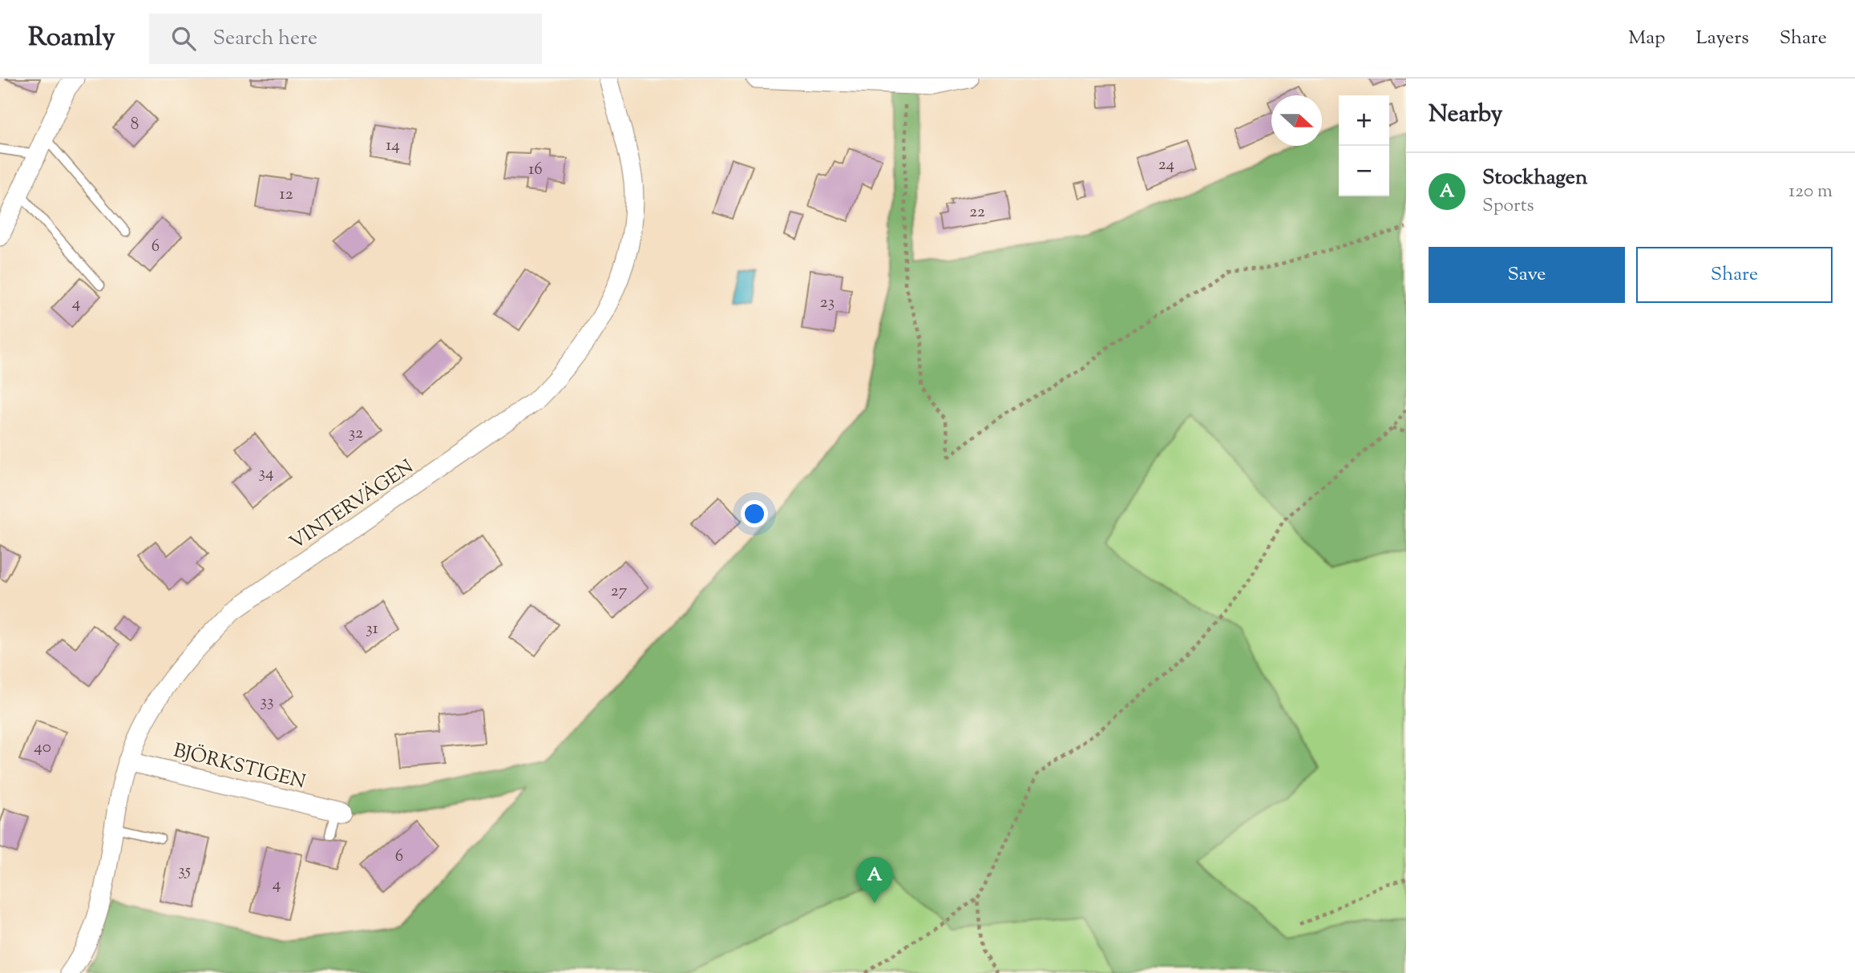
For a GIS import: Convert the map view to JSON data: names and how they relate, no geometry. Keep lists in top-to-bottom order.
{
  "streets": {
    "street": ["VINTERVÄGEN", "BJÖRKSTIGEN"]
  },
  "crossings": [
    ["VINTERVÄGEN", "BJÖRKSTIGEN"]
  ],
  "house_numbers": [
    "8",
    "14",
    "24",
    "16",
    "12",
    "22",
    "6",
    "23",
    "4",
    "32",
    "34",
    "27",
    "31",
    "33",
    "40",
    "6",
    "35",
    "4"
  ],
  "north": "right",
  "page": {
    "header": "Roamly",
    "search": "Search here",
    "nav": ["Map", "Layers", "Share"],
    "heading": "Nearby",
    "map_buttons": ["+", "−"],
    "list": [
      {
        "mark": "A",
        "name": "Stockhagen",
        "note": "Sports",
        "value": "120 m"
      }
    ],
    "buttons": ["Save", "Share"],
    "pins": "A"
  }
}
